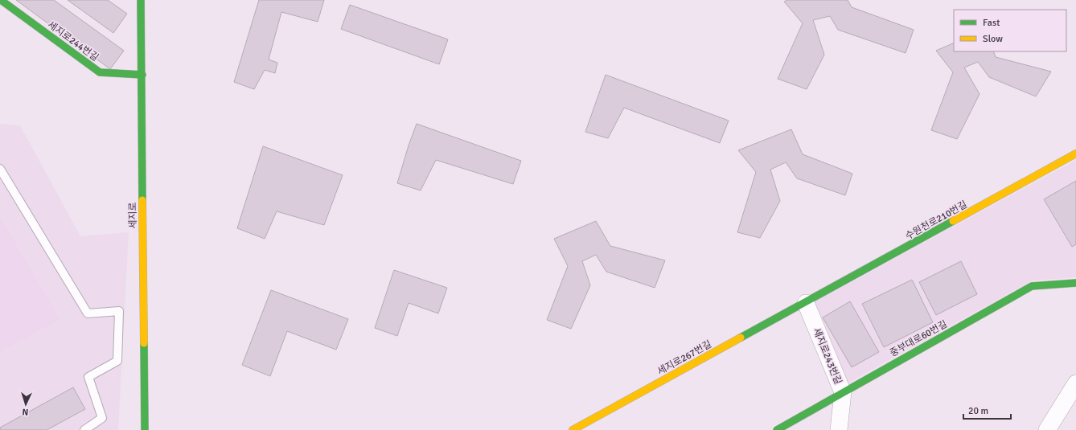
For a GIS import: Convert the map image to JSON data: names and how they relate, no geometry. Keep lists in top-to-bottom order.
{
  "streets": {
    "street": [
      "세지로244번길",
      "세지로",
      "수원천로210번길",
      "중부대로60번길",
      "세지로243번길",
      "세지로267번길"
    ]
  },
  "crossings": [
    ["세지로244번길", "세지로"],
    ["수원천로210번길", "세지로243번길"],
    ["수원천로210번길", "세지로267번길"],
    ["중부대로60번길", "세지로243번길"],
    ["세지로243번길", "세지로267번길"]
  ],
  "legend": ["Fast", "Slow"],
  "scale_bar": "20 m",
  "north": "bottom"
}
